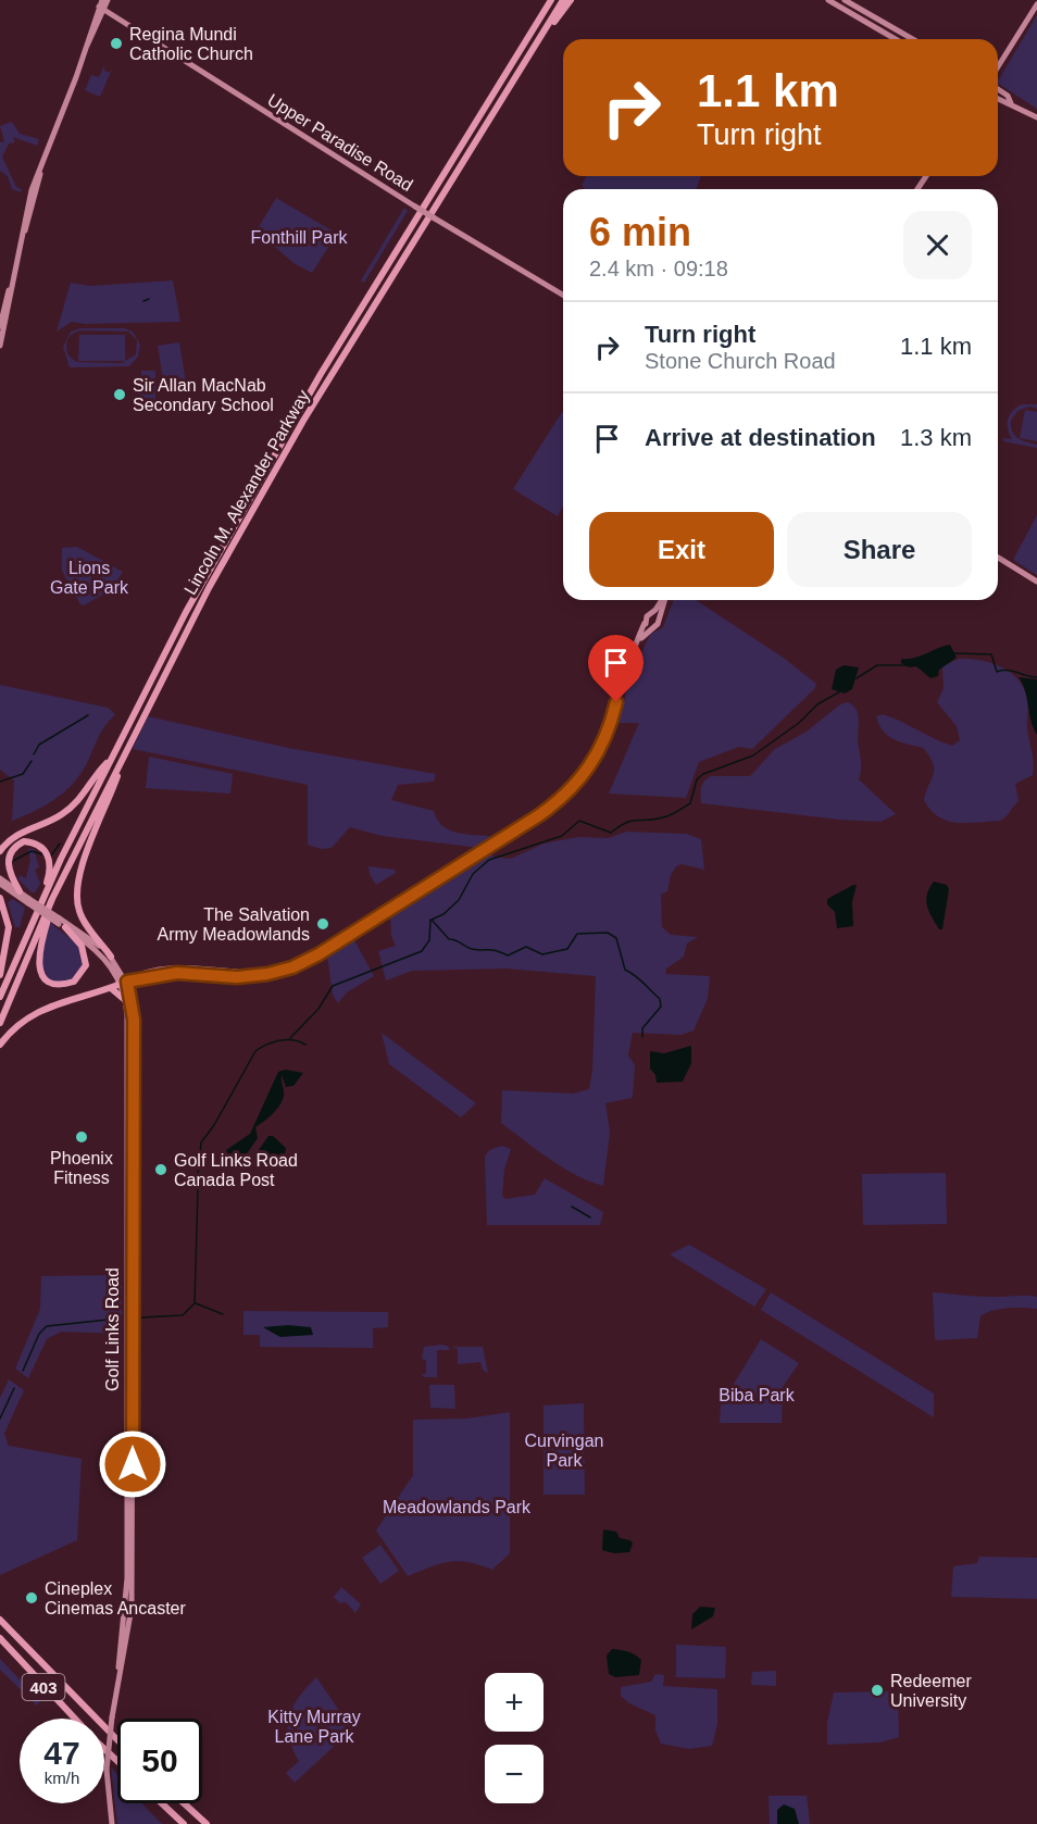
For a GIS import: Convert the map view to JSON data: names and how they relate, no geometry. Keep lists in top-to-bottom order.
{
  "streets": {
    "highway": ["Lincoln M. Alexander Parkway", "403"],
    "main road": ["Upper Paradise Road", "Golf Links Road"]
  },
  "parks": [
    "Fonthill Park",
    "Lions Gate Park",
    "Biba Park",
    "Curvingan Park",
    "Meadowlands Park",
    "Kitty Murray Lane Park"
  ],
  "places": [
    "Regina Mundi Catholic Church",
    "Sir Allan MacNab Secondary School",
    "The Salvation Army Meadowlands",
    "Phoenix Fitness",
    "Golf Links Road Canada Post",
    "Cineplex Cinemas Ancaster",
    "Redeemer University"
  ],
  "page": {
    "turn": ["1.1 km", "Turn right"],
    "heading": ["6 min", "2.4 km · 09:18"],
    "list": [
      {
        "name": "Turn right",
        "note": "Stone Church Road",
        "value": "1.1 km"
      },
      {
        "name": "Arrive at destination",
        "value": "1.3 km"
      }
    ],
    "buttons": ["Exit", "Share"],
    "map_buttons": ["+", "−"],
    "speed": "47 km/h",
    "limit": "50"
  }
}
